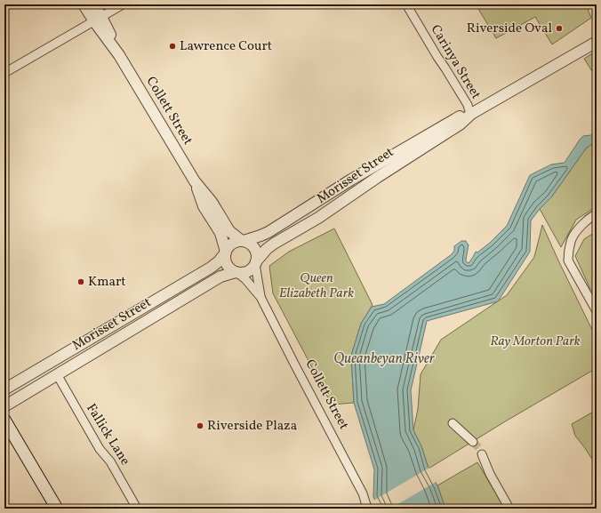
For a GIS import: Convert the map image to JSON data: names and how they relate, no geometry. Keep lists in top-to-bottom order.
{
  "streets": {
    "street": [
      "Carinya Street",
      "Collett Street",
      "Morisset Street",
      "Fallick Lane"
    ]
  },
  "crossings": [
    ["Carinya Street", "Morisset Street"],
    ["Collett Street", "Morisset Street"],
    ["Morisset Street", "Fallick Lane"]
  ],
  "water": ["Queanbeyan River"],
  "parks": ["Queen Elizabeth Park", "Ray Morton Park"],
  "places": [
    "Riverside Oval",
    "Lawrence Court",
    "Kmart",
    "Riverside Plaza"
  ]
}
